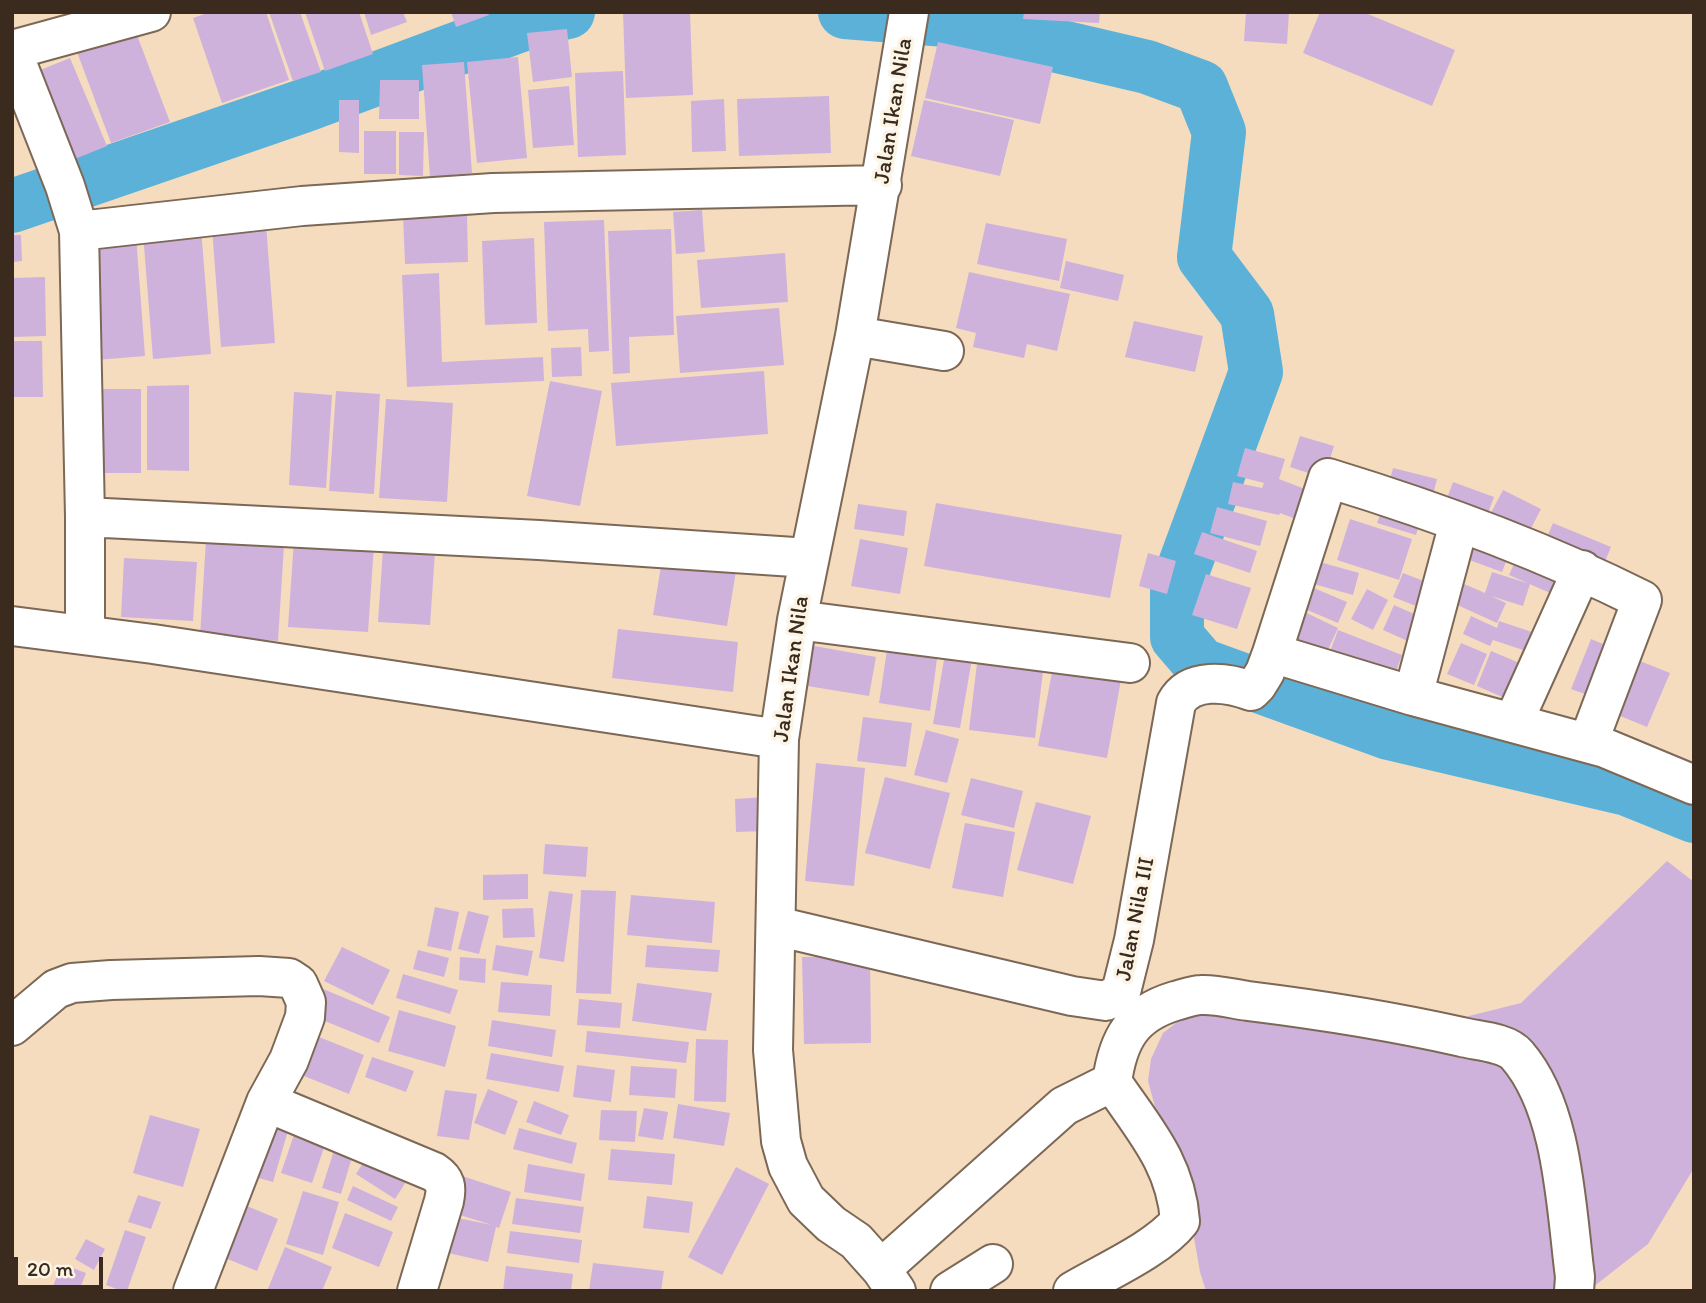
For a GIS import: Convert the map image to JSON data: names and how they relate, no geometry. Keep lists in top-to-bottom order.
{
  "streets": {
    "street": ["Jalan Ikan Nila", "Jalan Nila III"]
  },
  "crossings": [
    ["Jalan Ikan Nila", "Jalan Nila III"]
  ],
  "scale_bar": "20 m"
}
